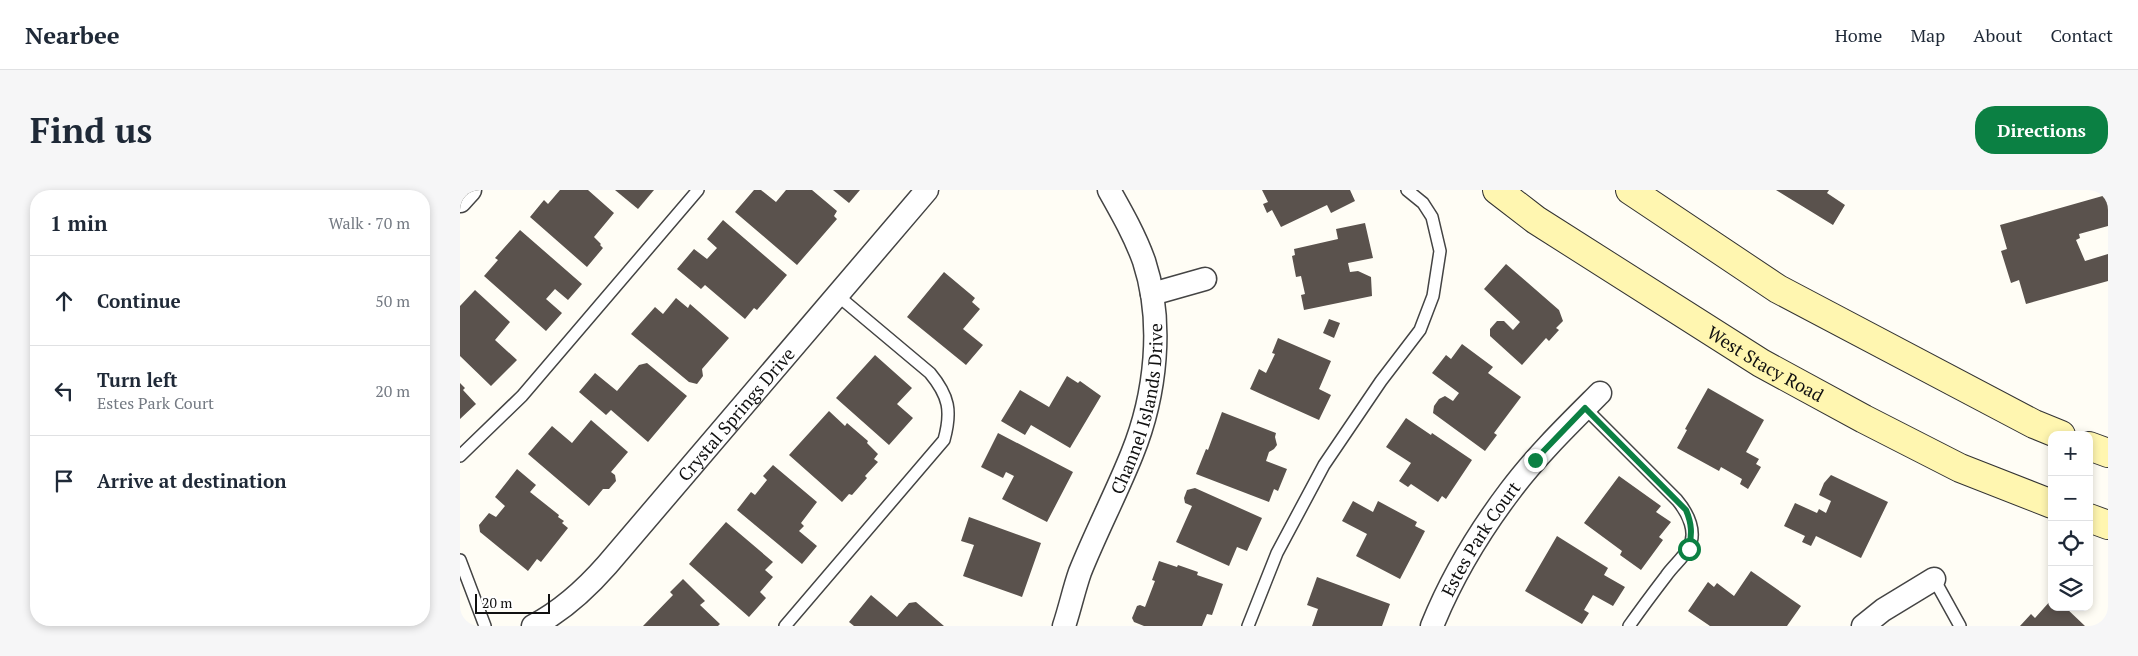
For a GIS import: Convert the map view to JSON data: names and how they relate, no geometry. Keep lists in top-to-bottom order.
{
  "streets": {
    "main road": ["West Stacy Road"],
    "street": ["Channel Islands Drive", "Crystal Springs Drive", "Estes Park Court"]
  },
  "scale_bar": "20 m",
  "page": {
    "header": "Nearbee",
    "nav": [
      "Home",
      "Map",
      "About",
      "Contact"
    ],
    "buttons": "Directions",
    "title": "Find us",
    "heading": ["1 min", "Walk · 70 m"],
    "list": [
      ["Continue", "50 m"],
      ["Turn left", "Estes Park Court", "20 m"],
      "Arrive at destination"
    ],
    "map_buttons": ["+", "−"],
    "scale": "20 m"
  }
}
